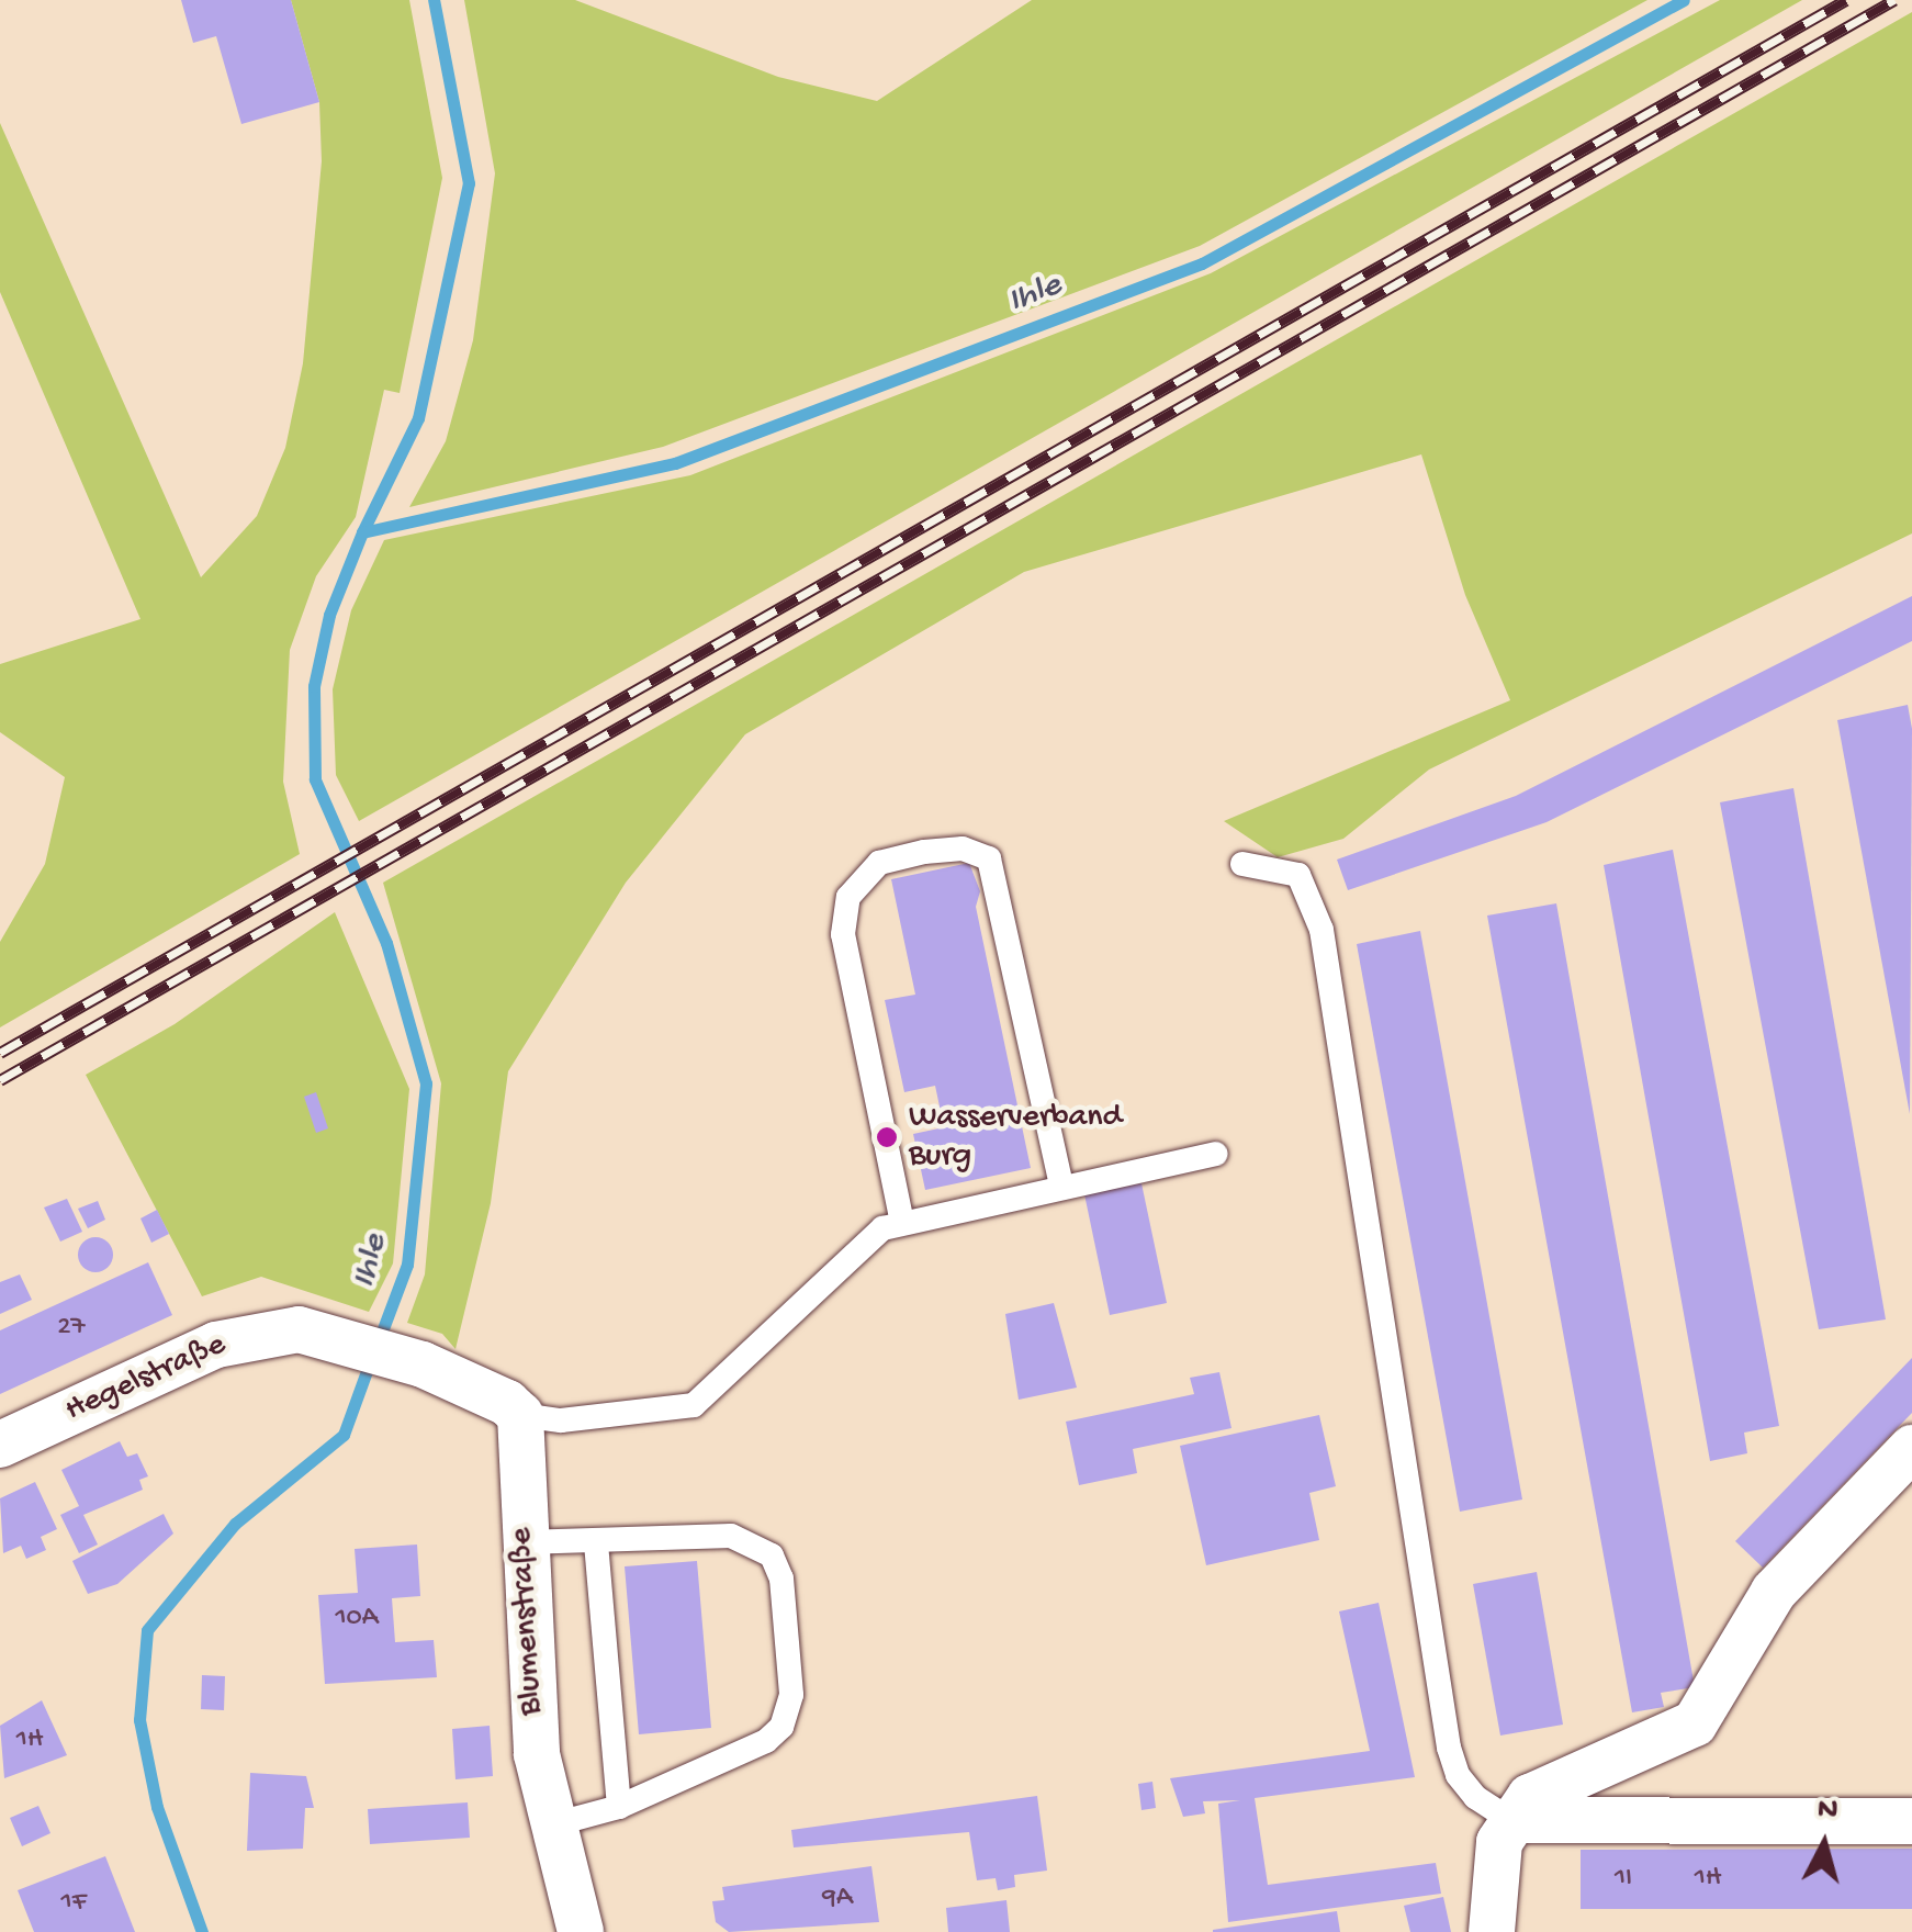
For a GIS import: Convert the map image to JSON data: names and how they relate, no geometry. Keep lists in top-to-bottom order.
{
  "streets": {
    "street": ["Hegelstraße", "Blumenstraße"]
  },
  "crossings": [
    ["Hegelstraße", "Blumenstraße"]
  ],
  "water": ["Ihle"],
  "places": ["Wasserverband Burg"],
  "house_numbers": [
    "27",
    "10A",
    "1H",
    "1I",
    "1H",
    "9A",
    "1F"
  ],
  "north": "top"
}
